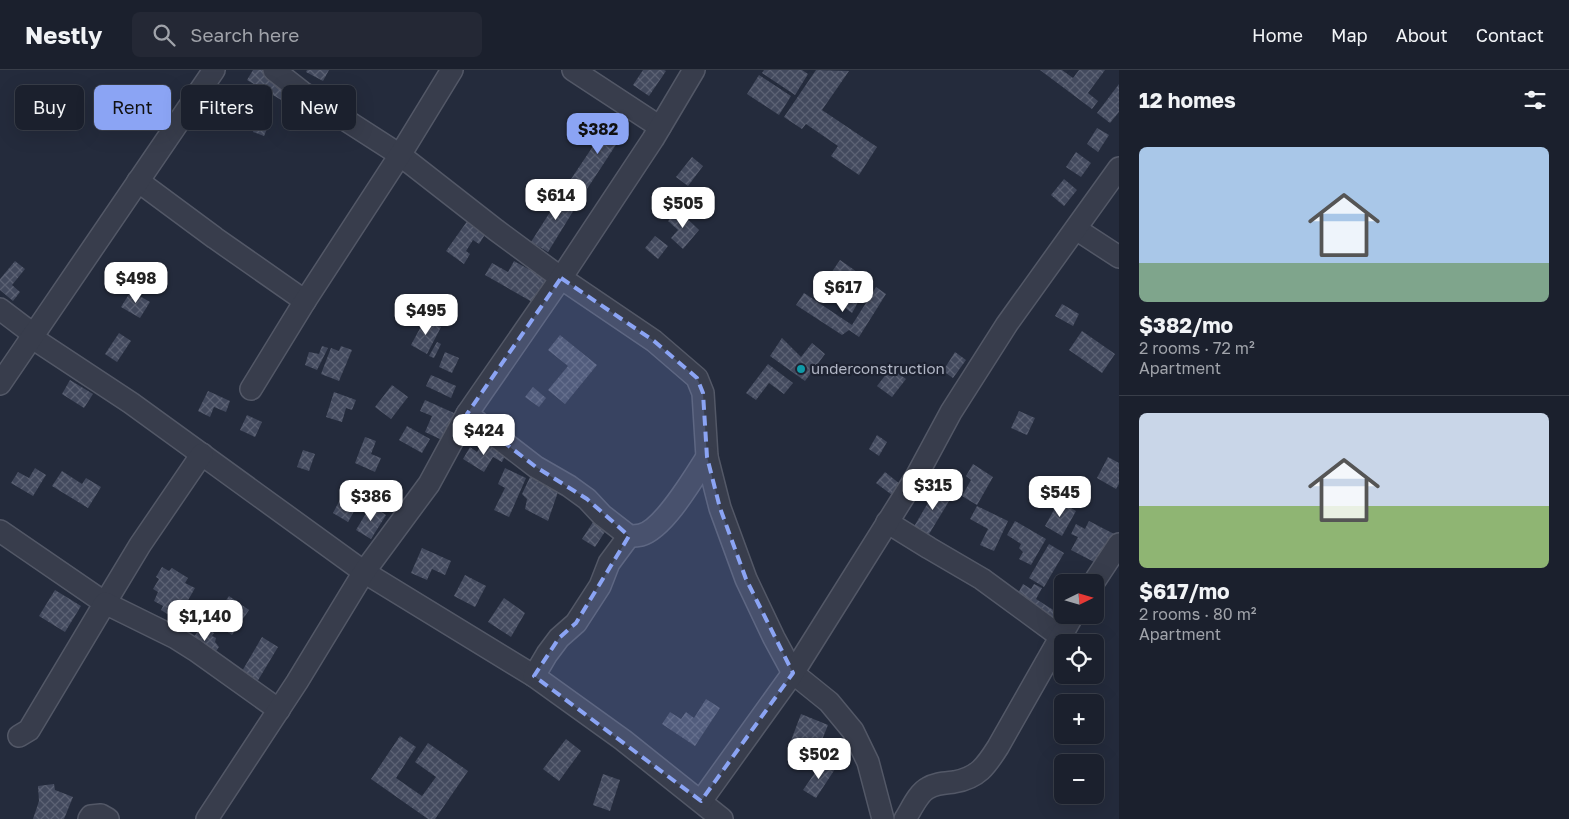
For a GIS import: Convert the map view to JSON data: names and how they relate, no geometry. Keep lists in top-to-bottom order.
{
  "places": ["underconstruction"],
  "north": "right",
  "page": {
    "header": "Nestly",
    "search": "Search here",
    "nav": [
      "Home",
      "Map",
      "About",
      "Contact"
    ],
    "heading": "12 homes",
    "chip": [
      "Buy",
      "Rent",
      "Filters",
      "New"
    ],
    "price": [
      "$382",
      "$614",
      "$505",
      "$498",
      "$617",
      "$495",
      "$424",
      "$315",
      "$545",
      "$386",
      "$1,140",
      "$502"
    ],
    "list": [
      {
        "name": "$382/mo",
        "note": "2 rooms · 72 m² · Apartment"
      },
      {
        "name": "$617/mo",
        "note": "2 rooms · 80 m² · Apartment"
      }
    ],
    "map_buttons": ["+", "−"]
  }
}
